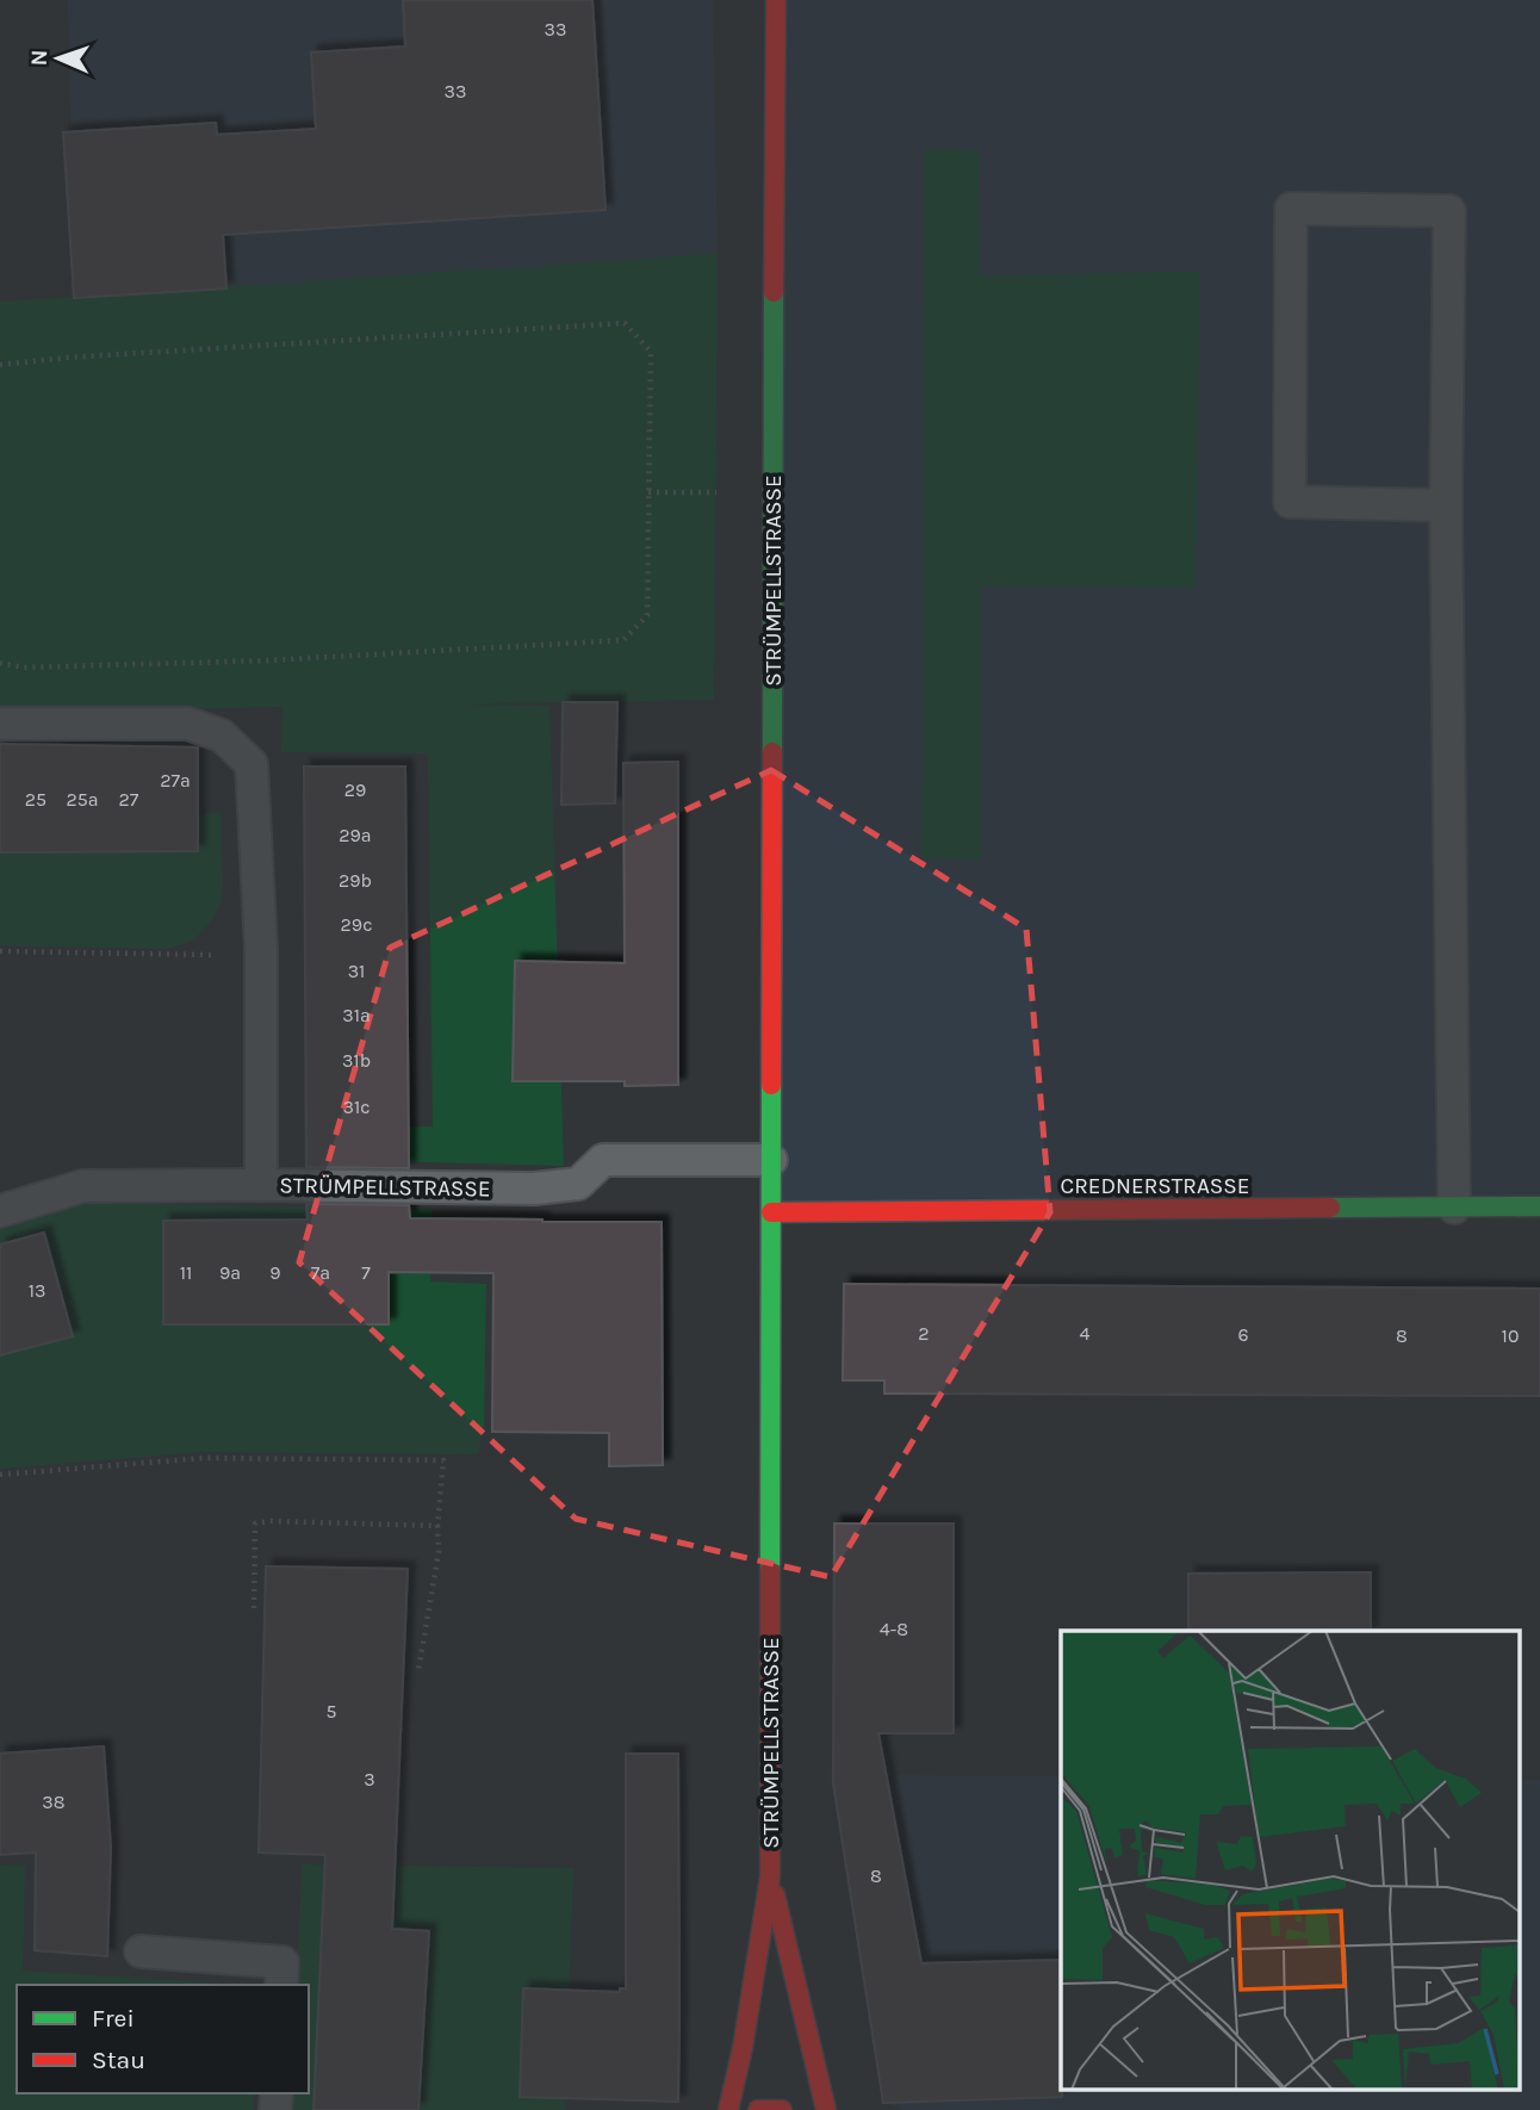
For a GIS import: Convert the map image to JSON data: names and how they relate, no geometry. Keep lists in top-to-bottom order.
{
  "streets": {
    "street": ["STRÜMPELLSTRASSE", "CREDNERSTRASSE"]
  },
  "crossings": [
    ["STRÜMPELLSTRASSE", "CREDNERSTRASSE"]
  ],
  "house_numbers": [
    "33",
    "33",
    "27a",
    "29",
    "25",
    "25a",
    "27",
    "29a",
    "29b",
    "29c",
    "31",
    "31a",
    "31b",
    "31c",
    "11",
    "9a",
    "9",
    "7a",
    "7",
    "13",
    "2",
    "4",
    "6",
    "8",
    "10",
    "4-8",
    "5",
    "3",
    "38",
    "8"
  ],
  "legend": ["Frei", "Stau"],
  "north": "left"
}
